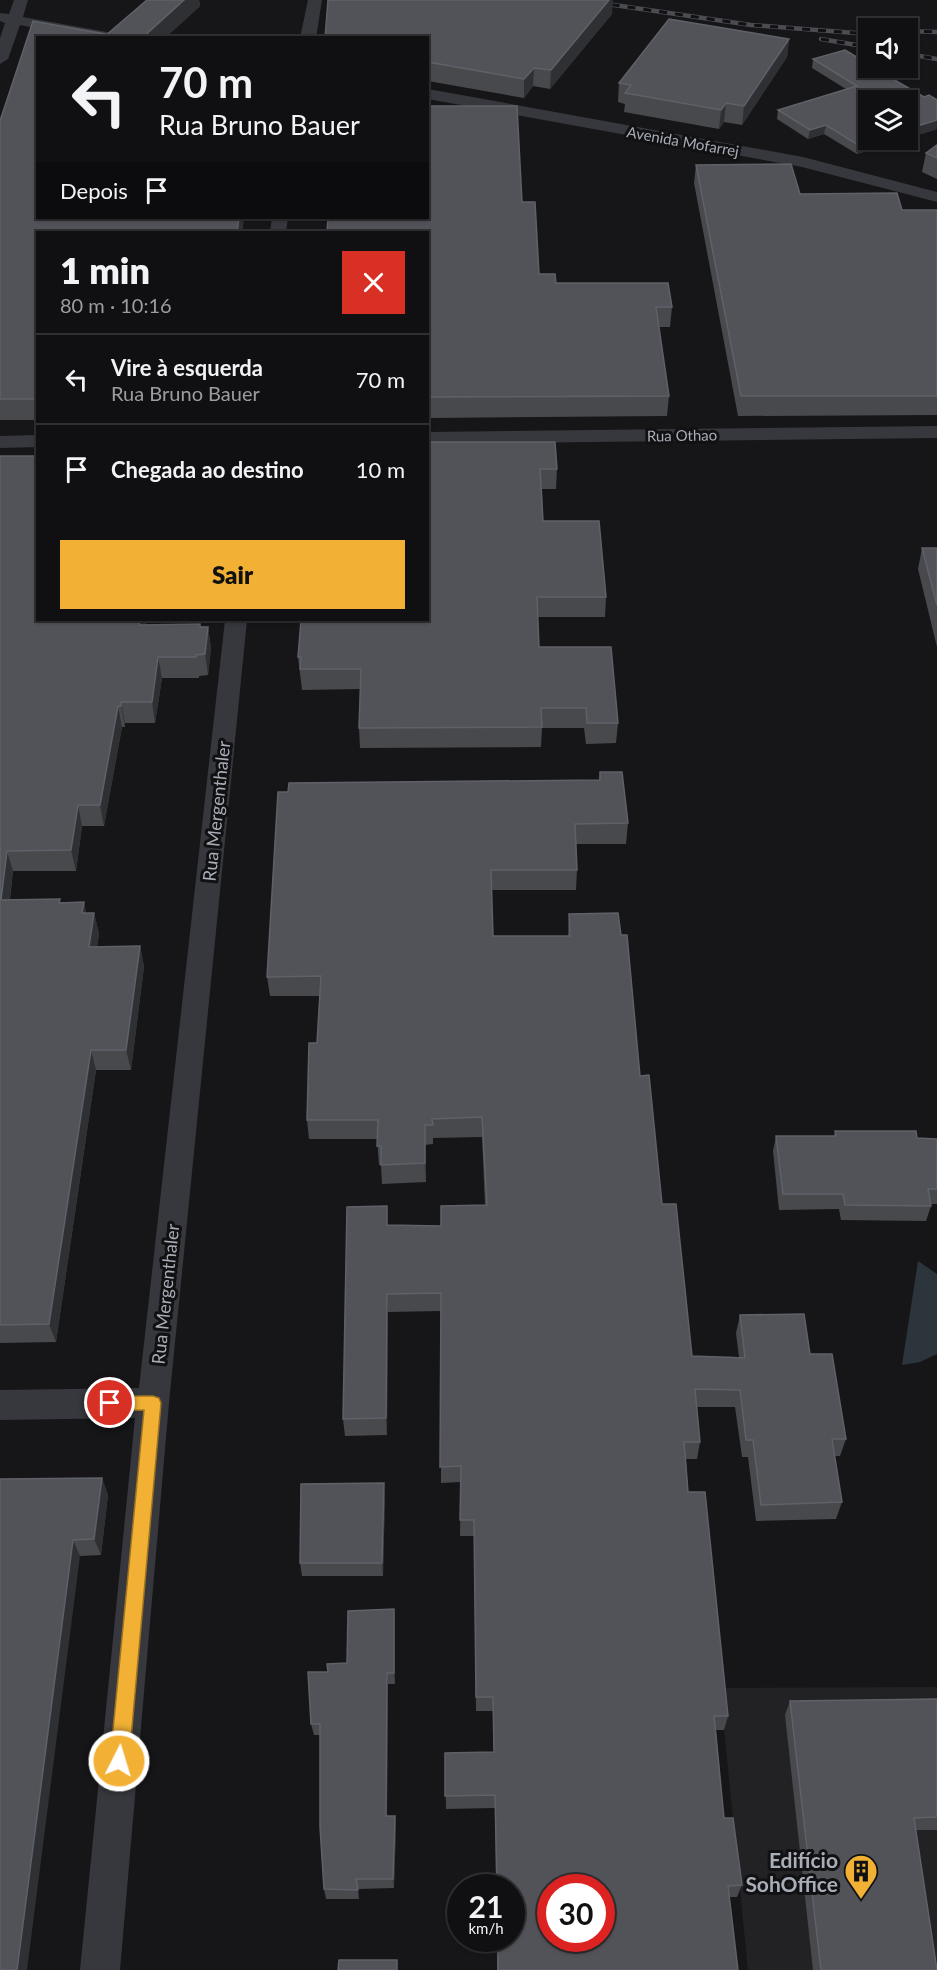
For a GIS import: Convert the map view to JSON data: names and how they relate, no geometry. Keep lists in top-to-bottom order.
{
  "streets": {
    "street": ["Avenida Mofarrej", "Rua Othao", "Rua Mergenthaler"]
  },
  "places": {
    "building": ["Edifício SohOffice"]
  },
  "page": {
    "turn": ["70 m", "Rua Bruno Bauer"],
    "then": "Depois",
    "heading": ["1 min", "80 m · 10:16"],
    "list": [
      {
        "name": "Vire à esquerda",
        "note": "Rua Bruno Bauer",
        "value": "70 m"
      },
      {
        "name": "Chegada ao destino",
        "value": "10 m"
      }
    ],
    "buttons": "Sair",
    "speed": "21 km/h",
    "limit": "30"
  }
}
